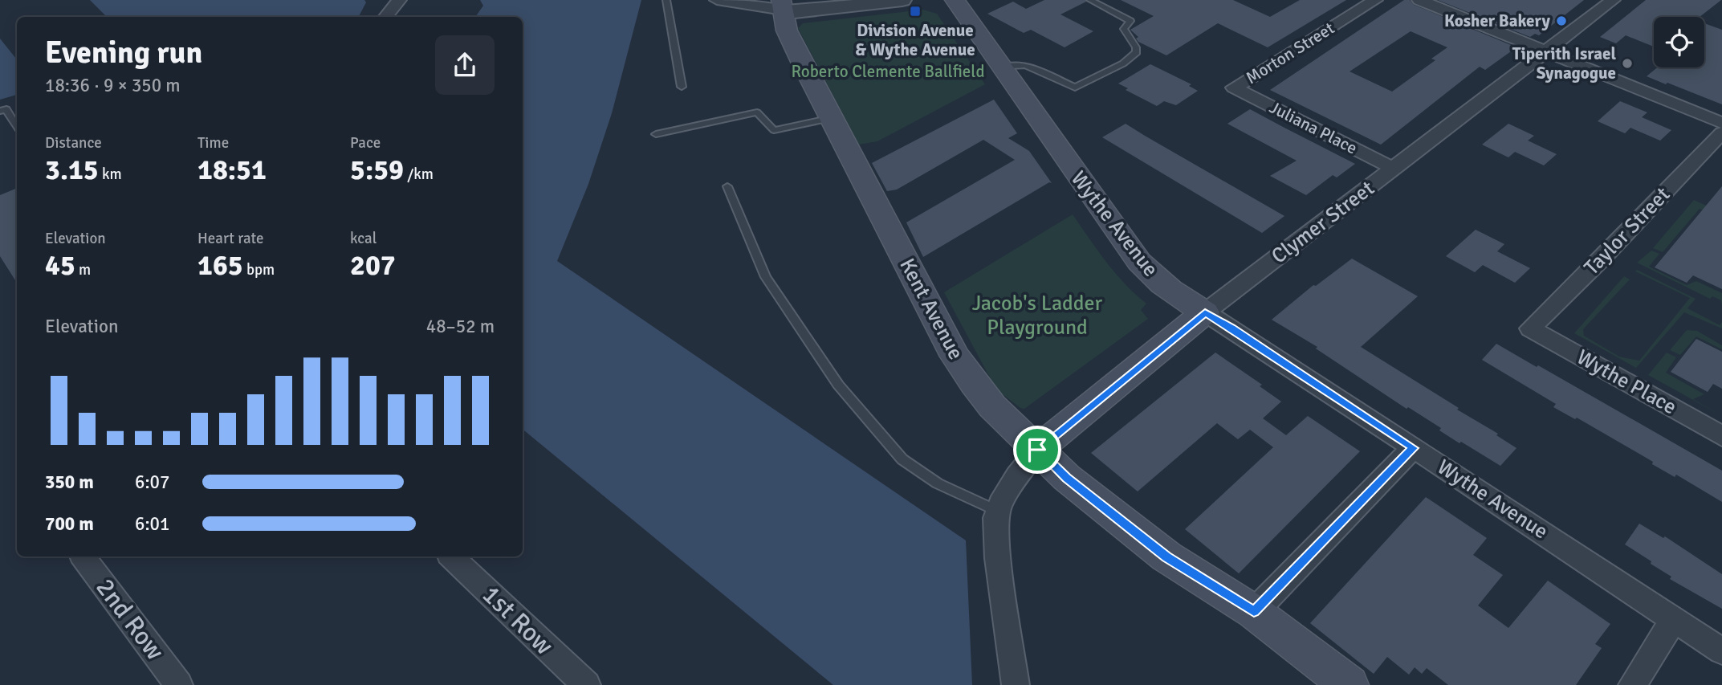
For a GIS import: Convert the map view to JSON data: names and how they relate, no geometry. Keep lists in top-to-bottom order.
{
  "streets": {
    "main road": ["Clymer Street", "Wythe Avenue", "Kent Avenue"],
    "street": [
      "Morton Street",
      "Juliana Place",
      "Taylor Street",
      "Wythe Place",
      "2nd Row",
      "1st Row"
    ]
  },
  "crossings": [
    ["Morton Street", "Juliana Place"],
    ["Juliana Place", "Clymer Street"],
    ["Clymer Street", "Wythe Avenue"],
    ["Clymer Street", "Kent Avenue"],
    ["Taylor Street", "Wythe Place"]
  ],
  "parks": ["Roberto Clemente Ballfield", "Jacob's Ladder Playground"],
  "places": {
    "transit": ["Division Avenue & Wythe Avenue"],
    "other": ["Kosher Bakery", "Tiperith Israel Synagogue"]
  },
  "page": {
    "heading": ["Evening run", "18:36 · 9 × 350 m"],
    "stats": [
      ["Distance", "3.15 km"],
      ["Time", "18:51"],
      ["Pace", "5:59 /km"],
      ["Elevation", "45 m"],
      ["Heart rate", "165 bpm"],
      ["kcal", "207"]
    ],
    "chart": ["Elevation", "48–52 m"],
    "list": [
      {
        "name": "350 m",
        "note": "6:07"
      },
      {
        "name": "700 m",
        "note": "6:01"
      }
    ]
  }
}
